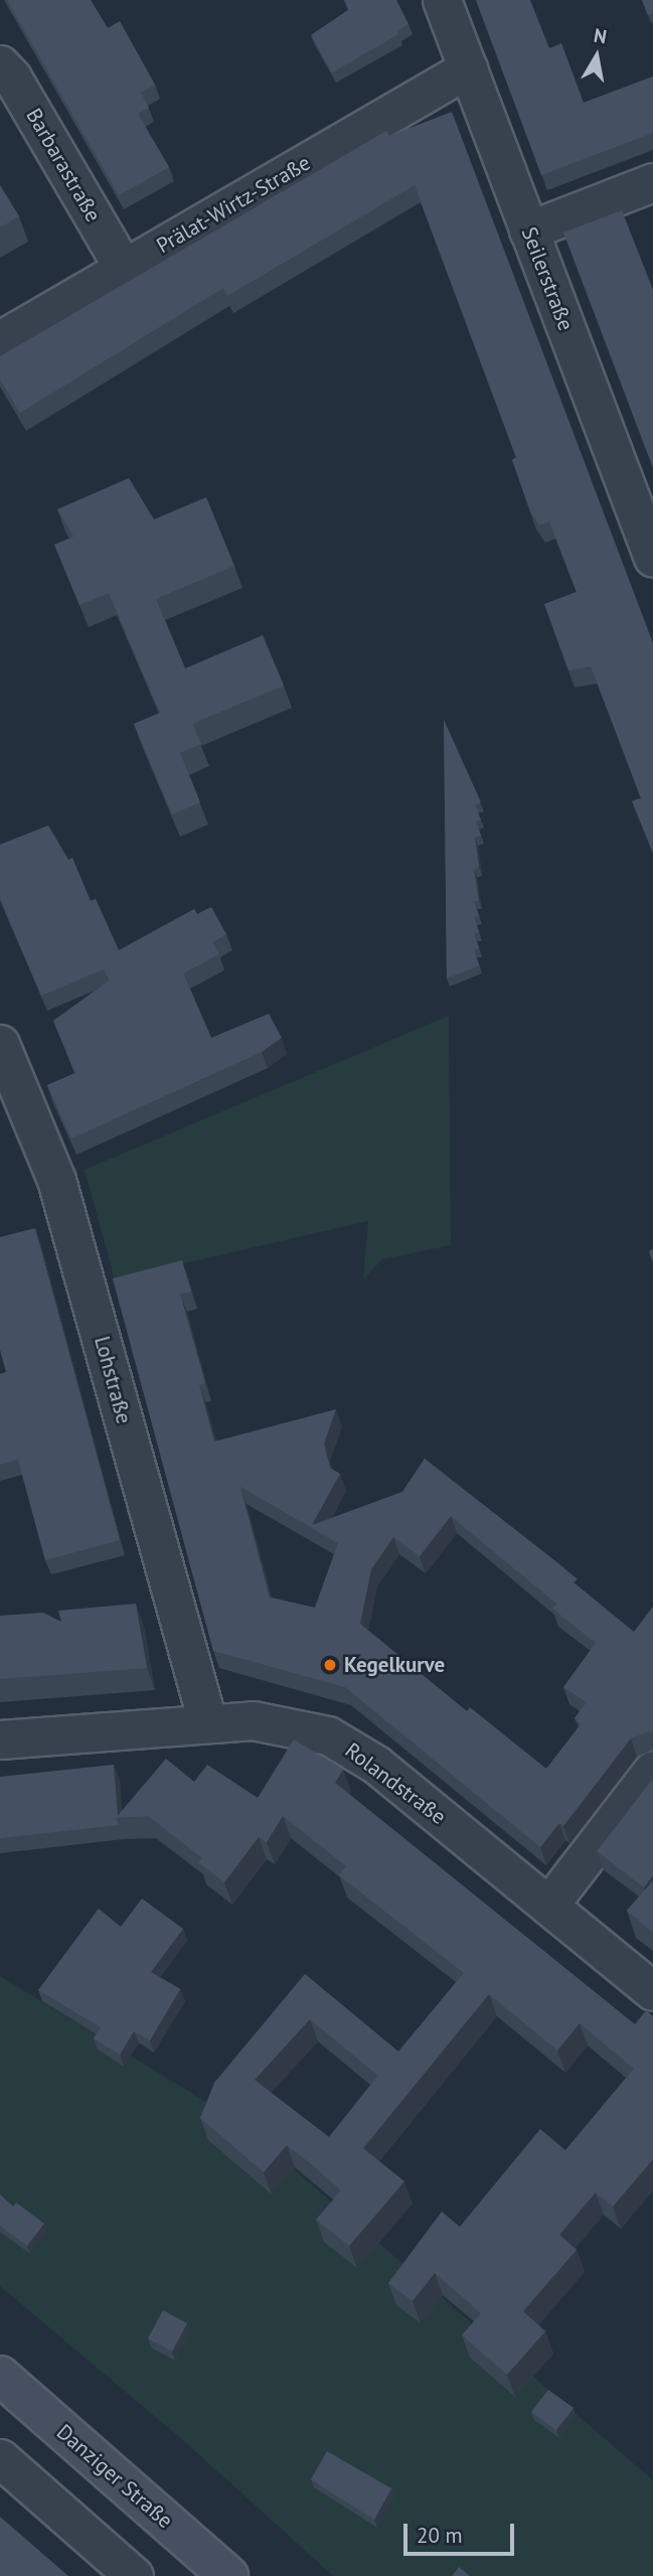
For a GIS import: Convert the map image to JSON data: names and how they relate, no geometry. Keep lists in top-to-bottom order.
{
  "streets": {
    "main road": ["Danziger Straße"],
    "street": [
      "Barbarastraße",
      "Prälat-Wirtz-Straße",
      "Seilerstraße",
      "Lohstraße",
      "Rolandstraße"
    ]
  },
  "crossings": [
    ["Barbarastraße", "Prälat-Wirtz-Straße"],
    ["Prälat-Wirtz-Straße", "Seilerstraße"],
    ["Lohstraße", "Rolandstraße"]
  ],
  "places": ["Kegelkurve"],
  "scale_bar": "20 m",
  "north": "top"
}
